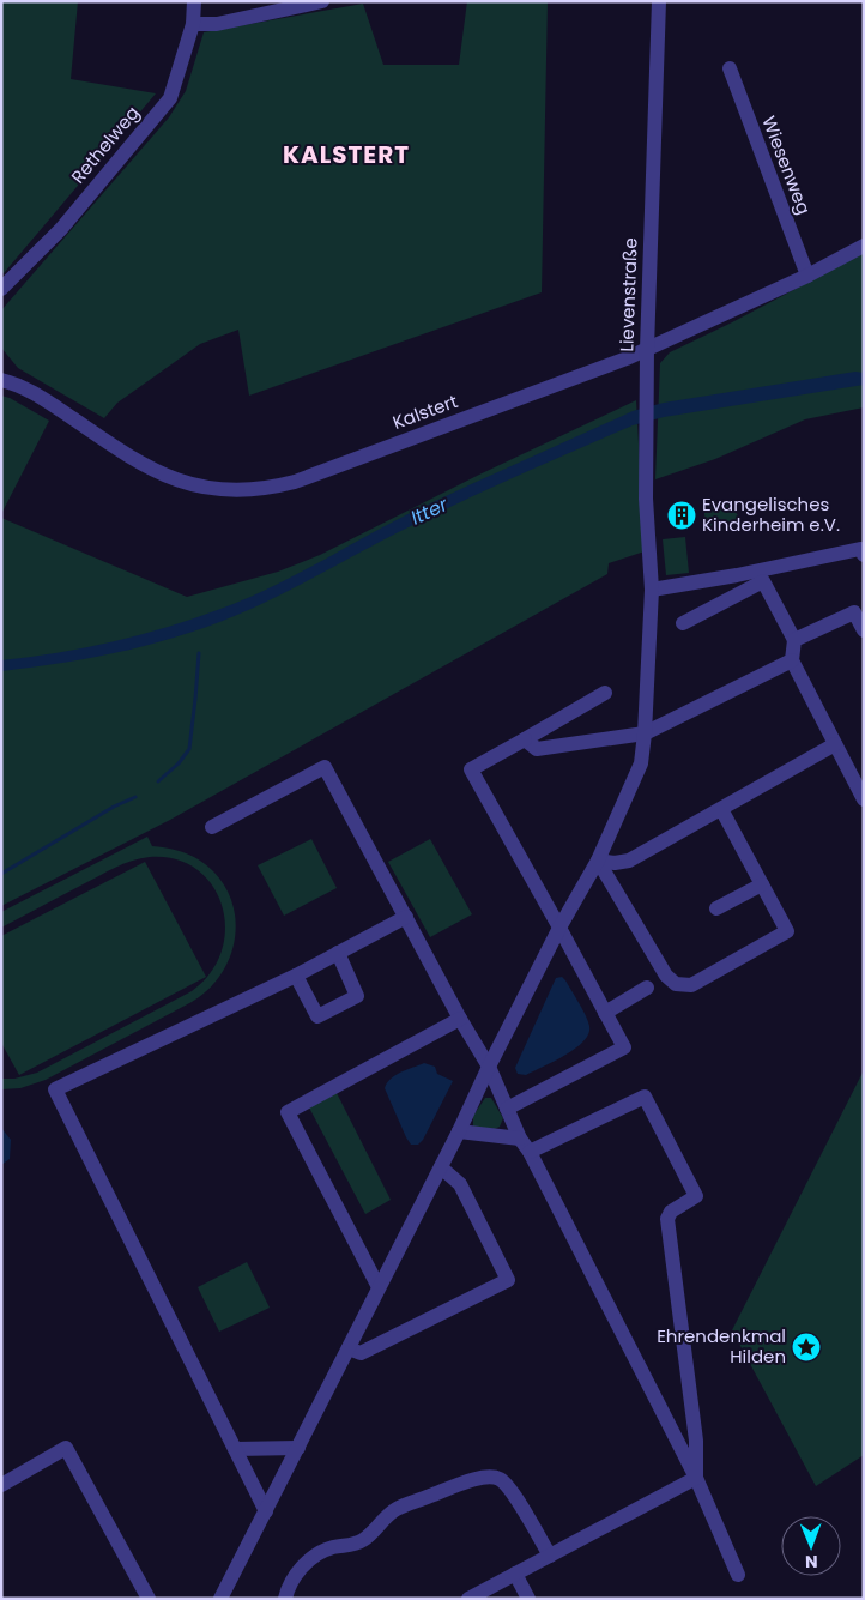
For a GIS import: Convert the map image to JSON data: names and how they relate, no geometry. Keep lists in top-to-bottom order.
{
  "streets": {
    "street": [
      "Rethelweg",
      "Wiesenweg",
      "Lievenstraße",
      "Kalstert"
    ]
  },
  "crossings": [
    ["Wiesenweg", "Kalstert"],
    ["Lievenstraße", "Kalstert"]
  ],
  "districts": ["KALSTERT"],
  "water": ["Itter"],
  "places": {
    "building": ["Evangelisches Kinderheim e.V."],
    "place": ["Ehrendenkmal Hilden"]
  },
  "north": "bottom"
}
